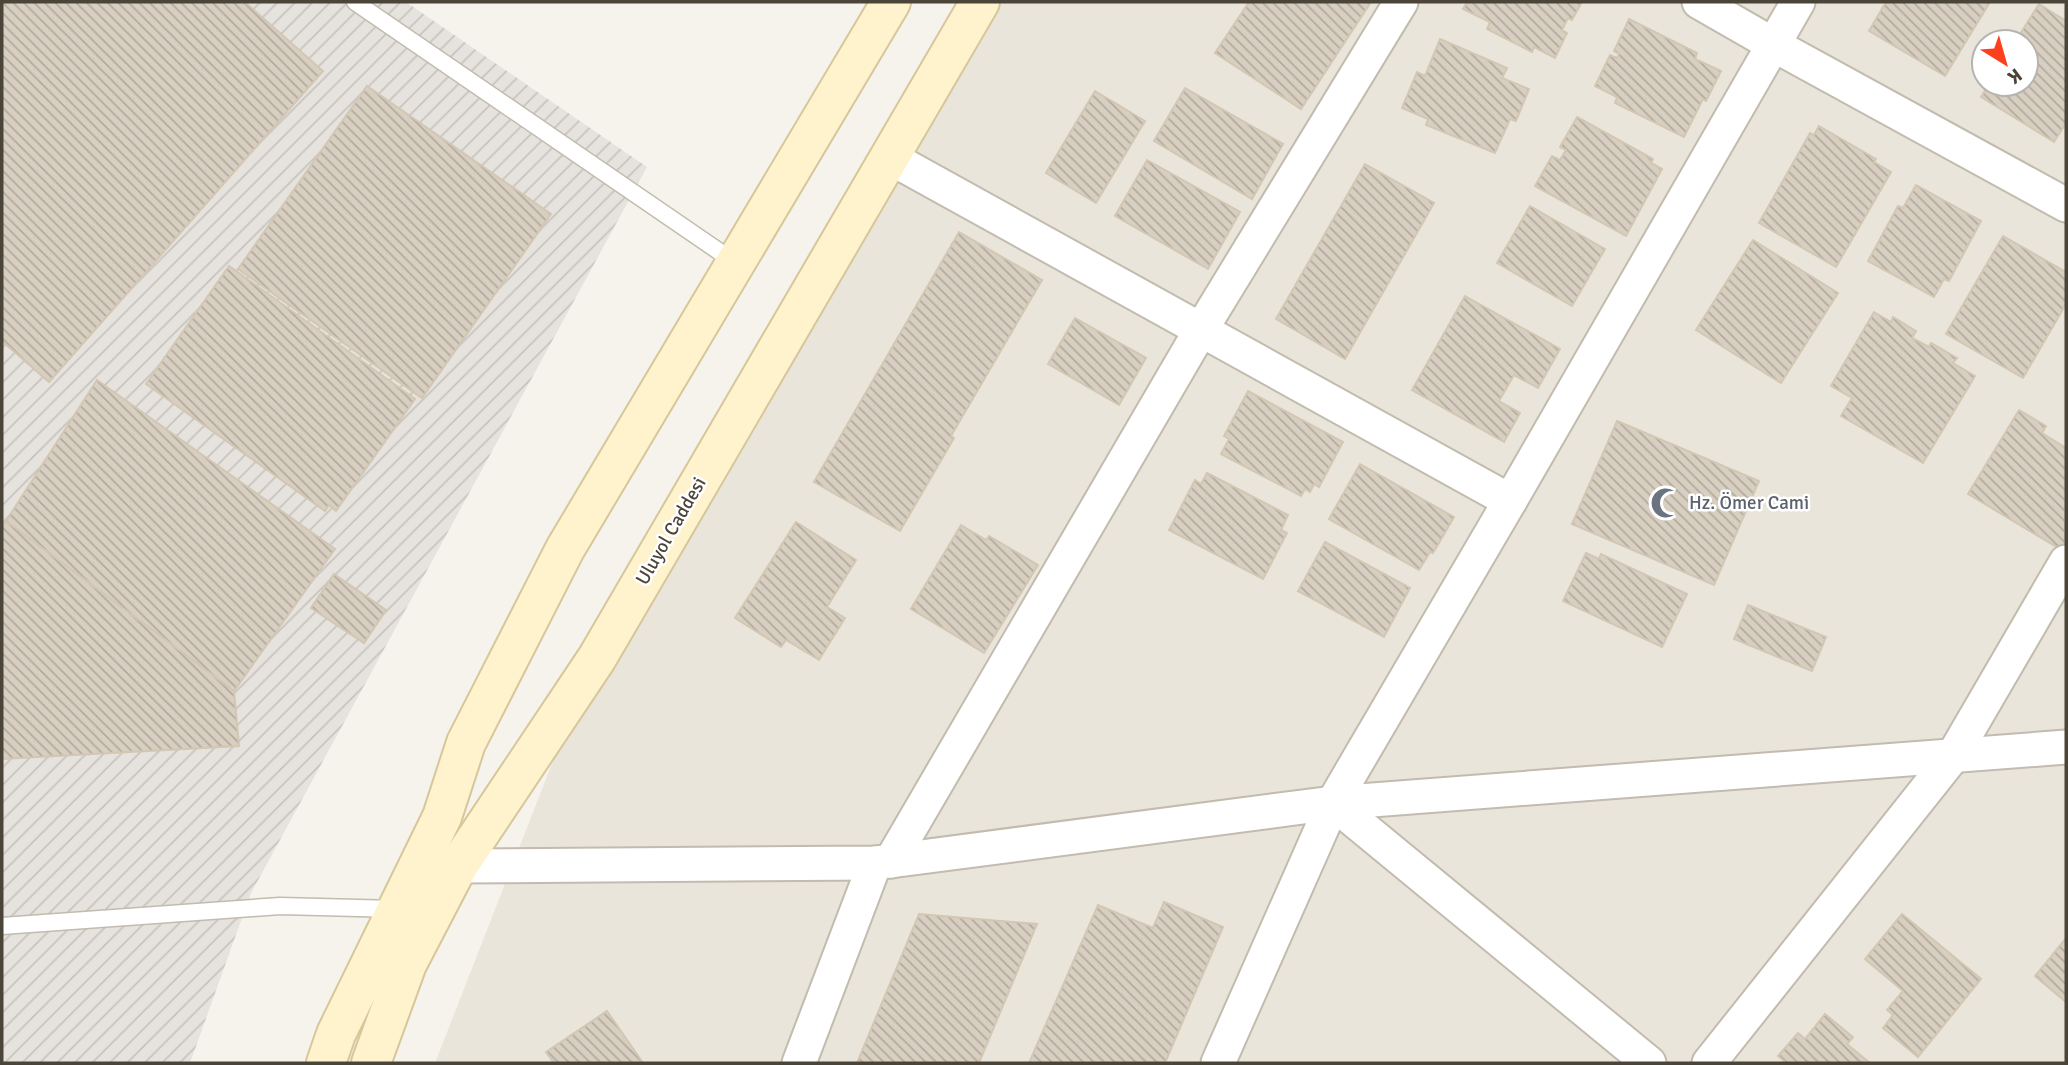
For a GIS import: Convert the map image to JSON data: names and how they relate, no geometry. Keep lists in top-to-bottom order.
{
  "streets": {
    "main road": ["Uluyol Caddesi"]
  },
  "places": {
    "mosque": ["Hz. Ömer Cami"]
  },
  "north": "bottom right"
}
